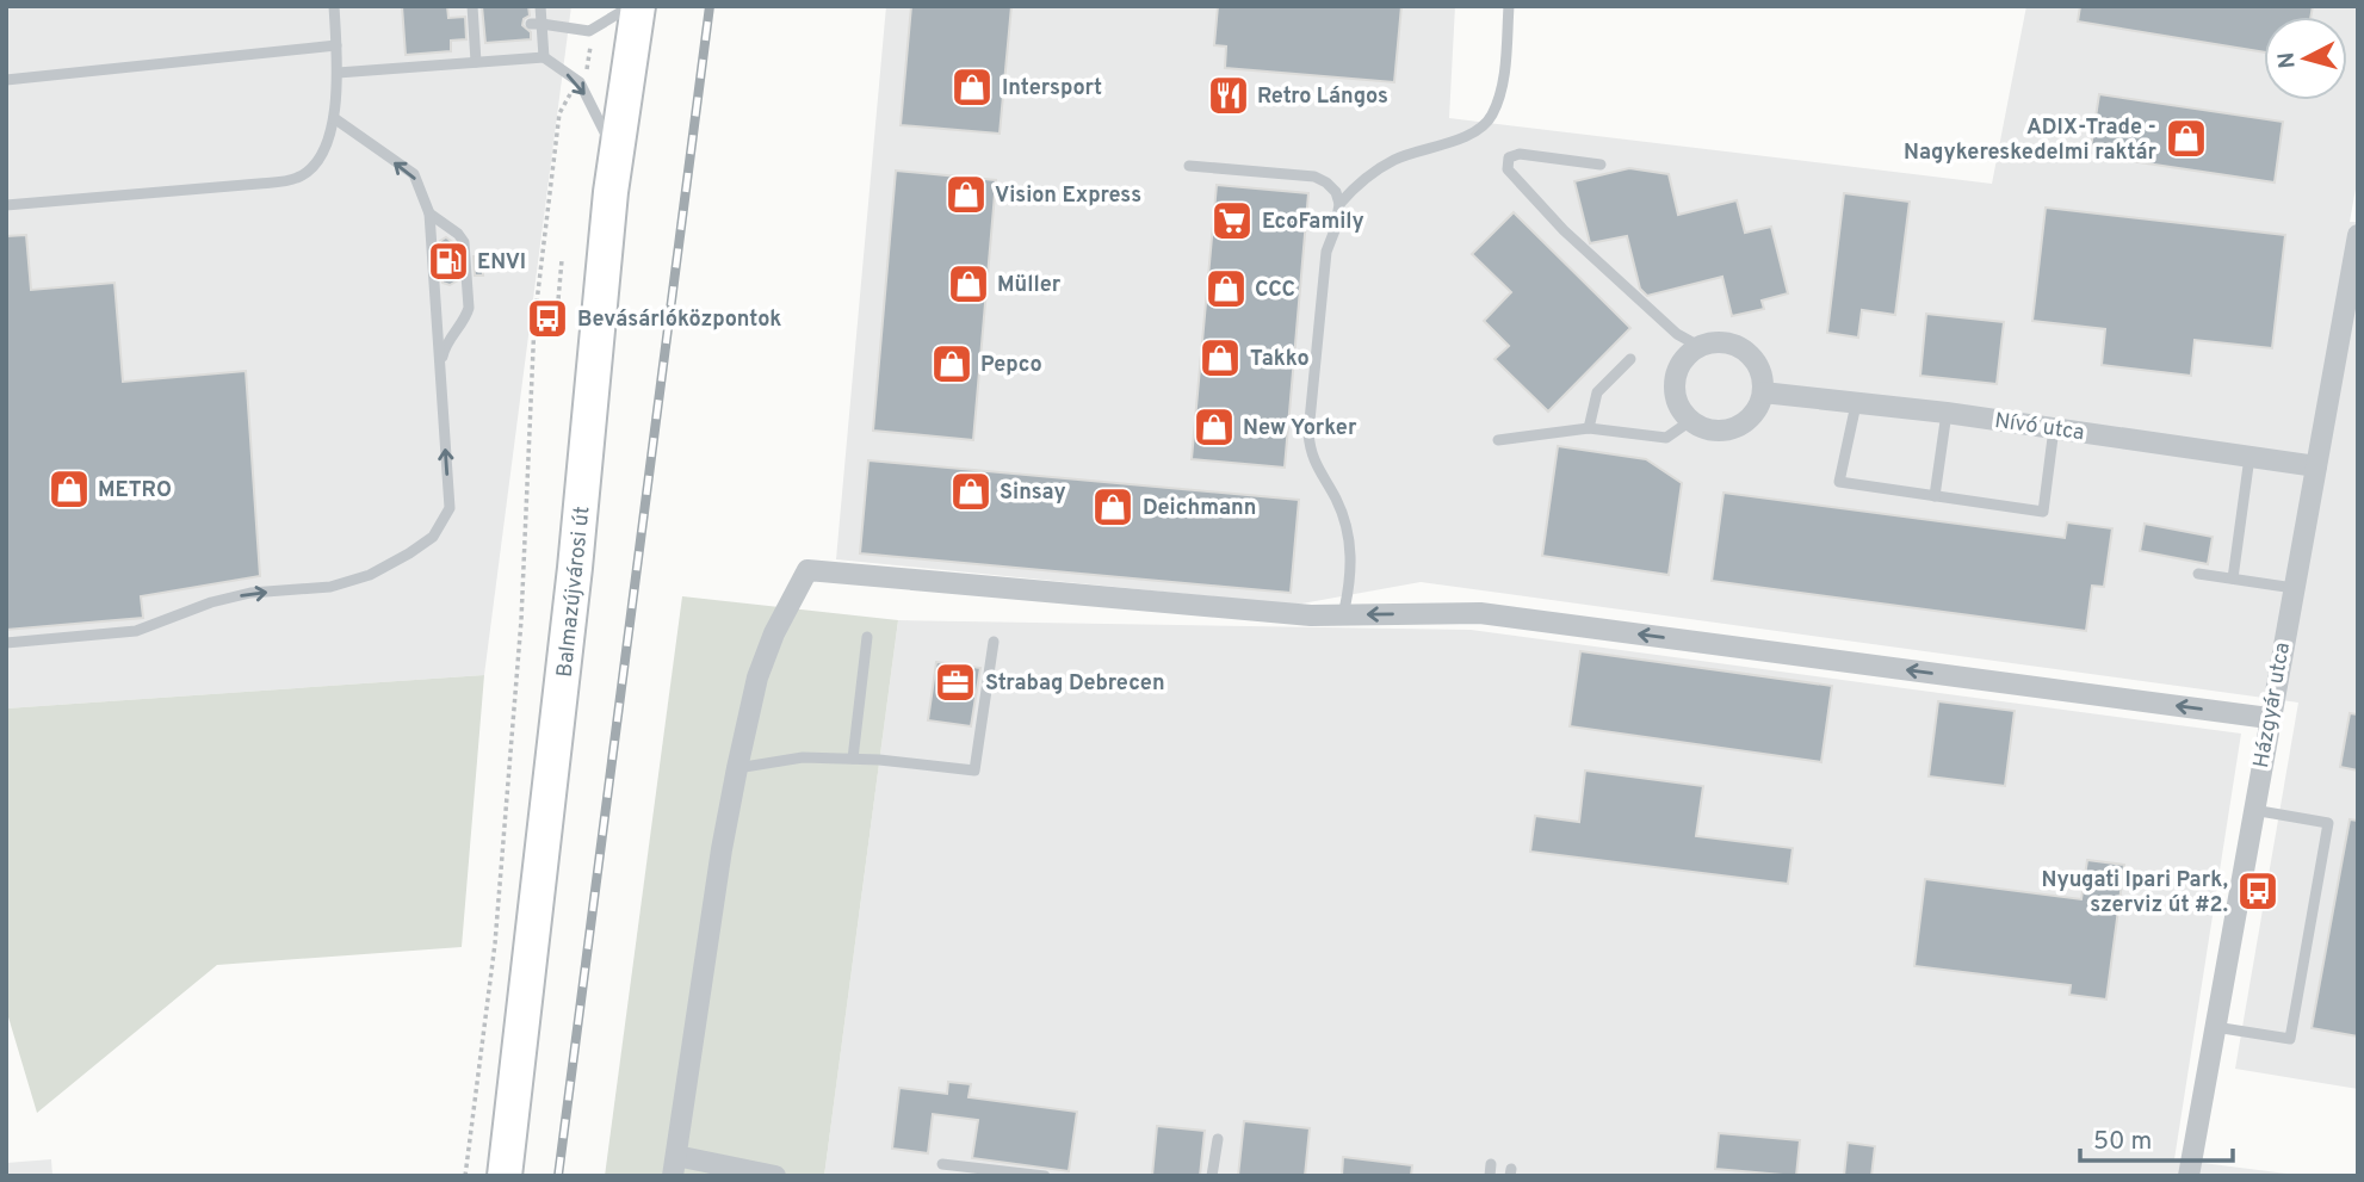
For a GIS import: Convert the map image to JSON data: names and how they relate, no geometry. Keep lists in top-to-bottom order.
{
  "streets": {
    "main road": ["Balmazújvárosi út"],
    "street": ["Nívó utca", "Házgyár utca"]
  },
  "crossings": [
    ["Nívó utca", "Házgyár utca"]
  ],
  "places": {
    "shop": [
      "Intersport",
      "ADIX-Trade - Nagykereskedelmi raktár",
      "Vision Express",
      "Müller",
      "CCC",
      "Takko",
      "Pepco",
      "New Yorker",
      "METRO",
      "Sinsay",
      "Deichmann"
    ],
    "restaurant": ["Retro Lángos"],
    "supermarket": ["EcoFamily"],
    "fuel station": ["ENVI"],
    "bus stop": ["Bevásárlóközpontok", "Nyugati Ipari Park, szerviz út #2."],
    "office": ["Strabag Debrecen"]
  },
  "scale_bar": "50 m",
  "north": "left"
}
